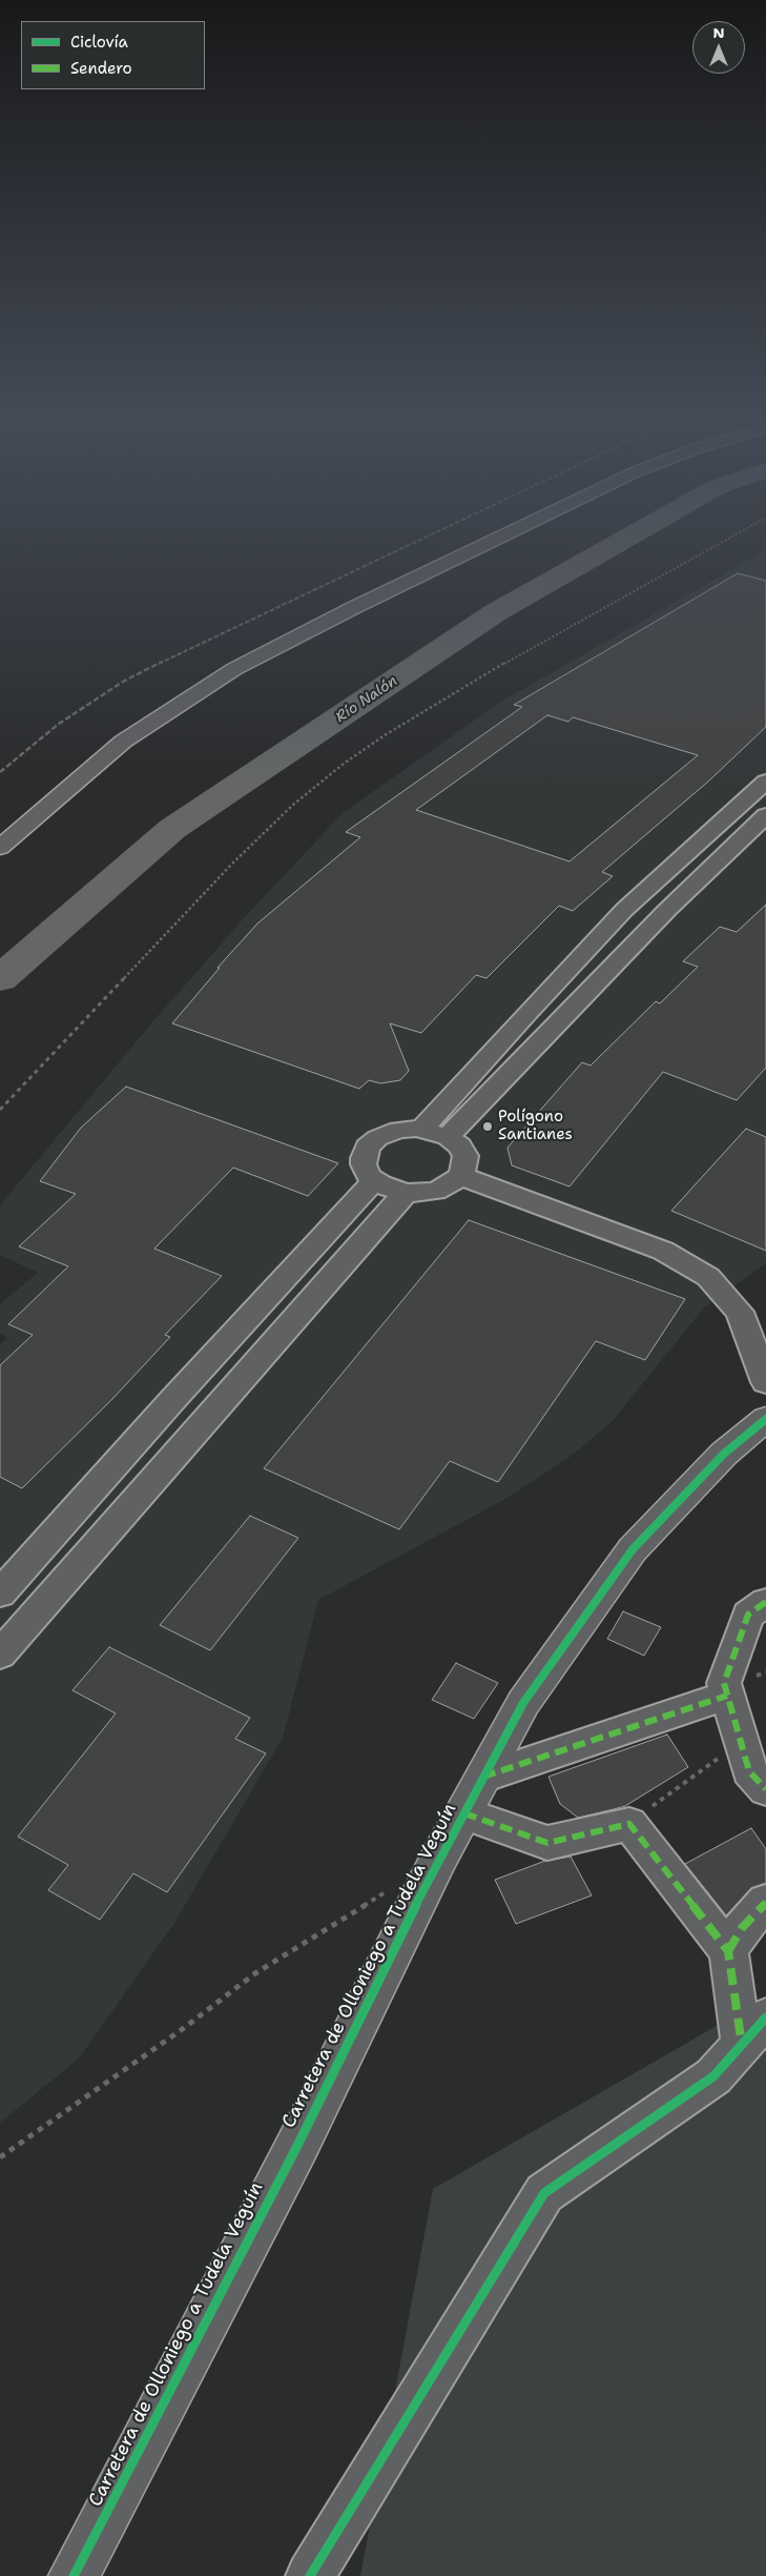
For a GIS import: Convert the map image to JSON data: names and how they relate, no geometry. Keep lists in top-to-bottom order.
{
  "streets": {
    "main road": ["Carretera de Olloniego a Tudela Veguín"]
  },
  "water": ["Río Nalón"],
  "places": ["Polígono Santianes"],
  "legend": ["Ciclovía", "Sendero"],
  "north": "top"
}
